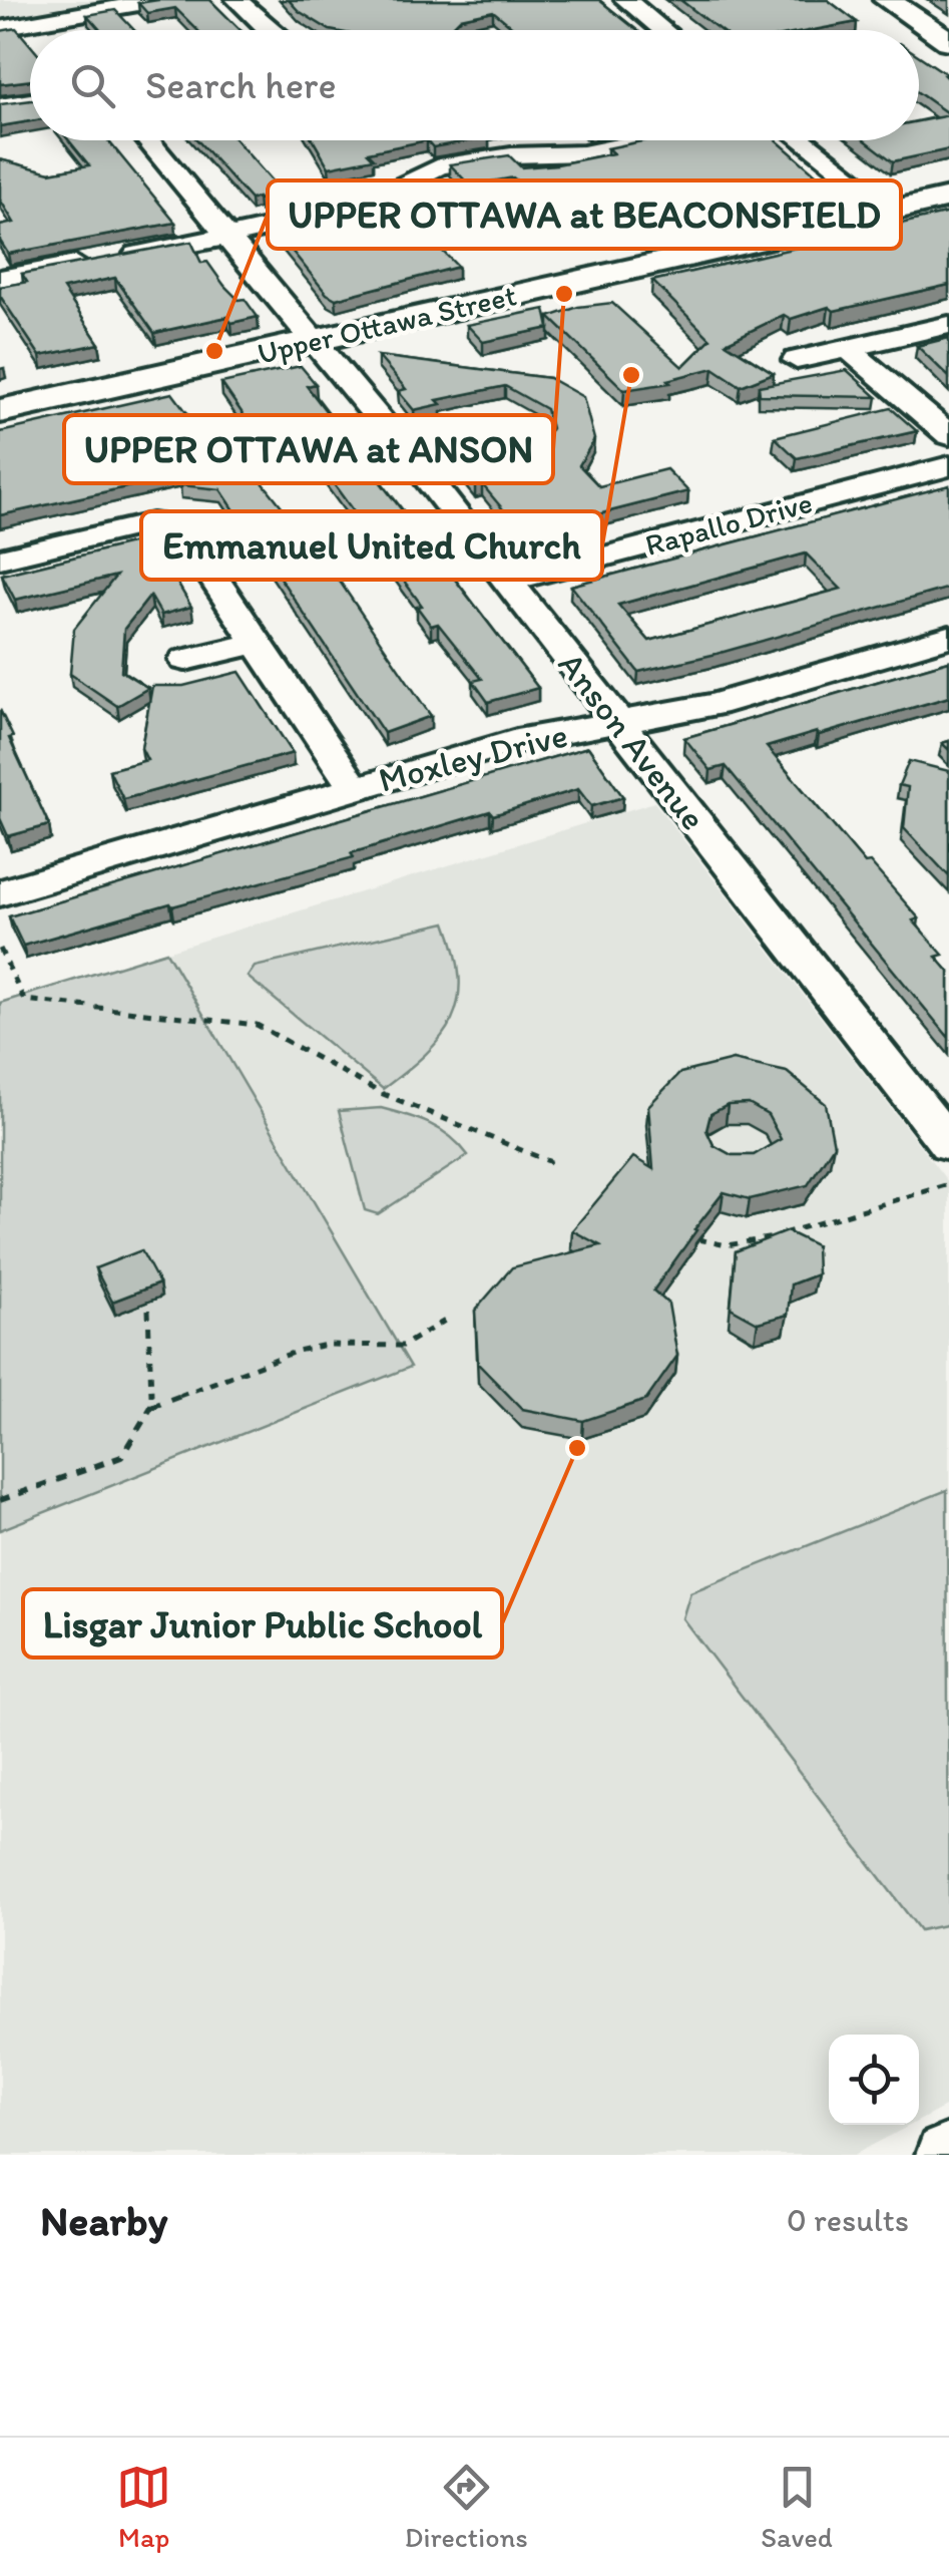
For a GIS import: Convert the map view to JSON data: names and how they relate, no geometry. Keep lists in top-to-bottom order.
{
  "streets": {
    "main road": ["Upper Ottawa Street"],
    "street": ["Rapallo Drive", "Anson Avenue", "Moxley Drive"]
  },
  "crossings": [
    ["Upper Ottawa Street", "Anson Avenue"],
    ["Rapallo Drive", "Anson Avenue"],
    ["Anson Avenue", "Moxley Drive"]
  ],
  "places": [
    "UPPER OTTAWA at ANSON",
    "UPPER OTTAWA at BEACONSFIELD",
    "Emmanuel United Church",
    "Lisgar Junior Public School"
  ],
  "page": {
    "search": "Search here",
    "heading": ["Nearby", "0 results"],
    "nav": ["Map", "Directions", "Saved"]
  }
}
